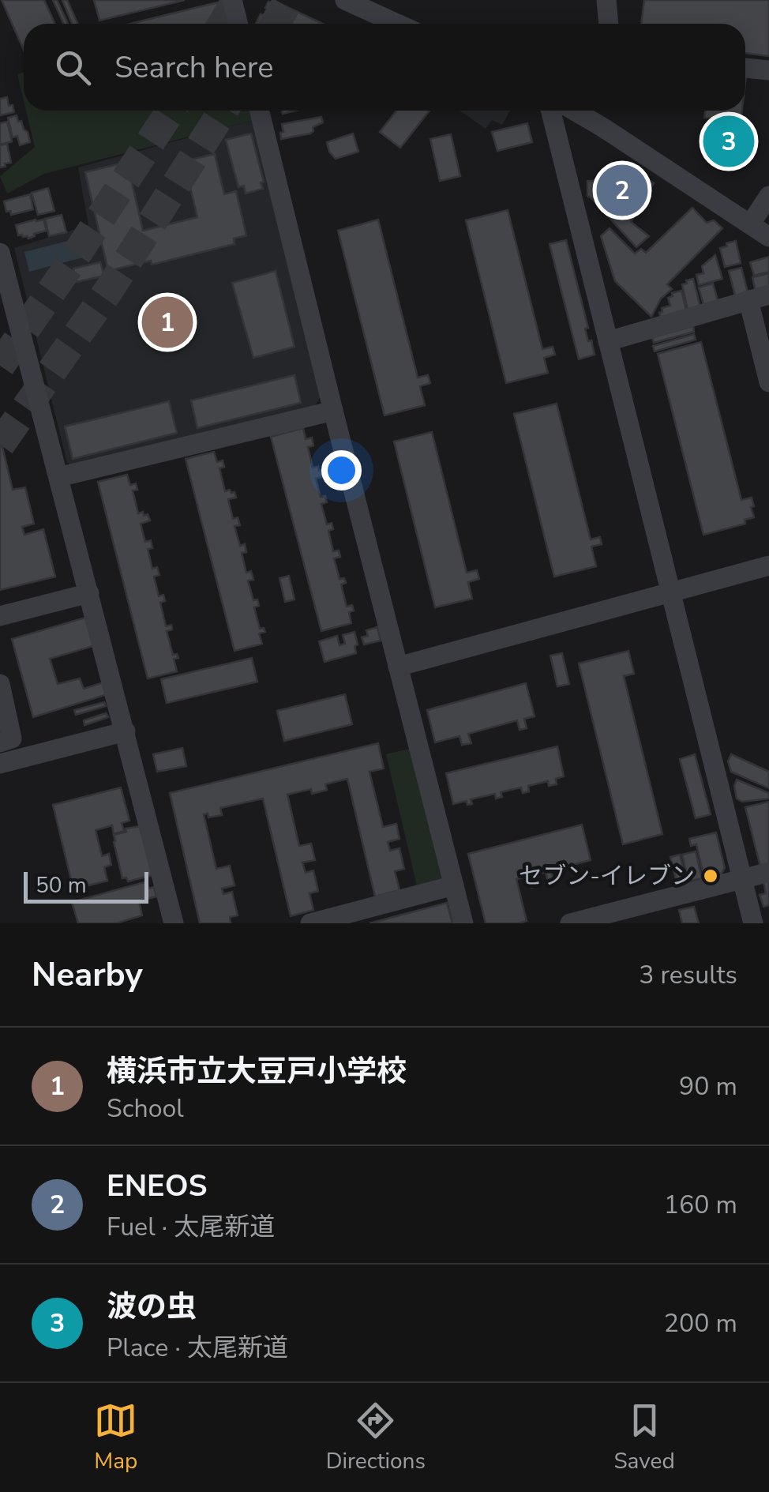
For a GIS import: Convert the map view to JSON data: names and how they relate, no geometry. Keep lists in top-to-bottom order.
{
  "places": ["セブン-イレブン"],
  "scale_bar": "50 m",
  "page": {
    "search": "Search here",
    "pins": ["3", "2", "1"],
    "scale": "50 m",
    "heading": ["Nearby", "3 results"],
    "list": [
      {
        "mark": "1",
        "name": "横浜市立大豆戸小学校",
        "note": "School",
        "value": "90 m"
      },
      {
        "mark": "2",
        "name": "ENEOS",
        "note": "Fuel · 太尾新道",
        "value": "160 m"
      },
      {
        "mark": "3",
        "name": "波の虫",
        "note": "Place · 太尾新道",
        "value": "200 m"
      }
    ],
    "nav": ["Map", "Directions", "Saved"]
  }
}
